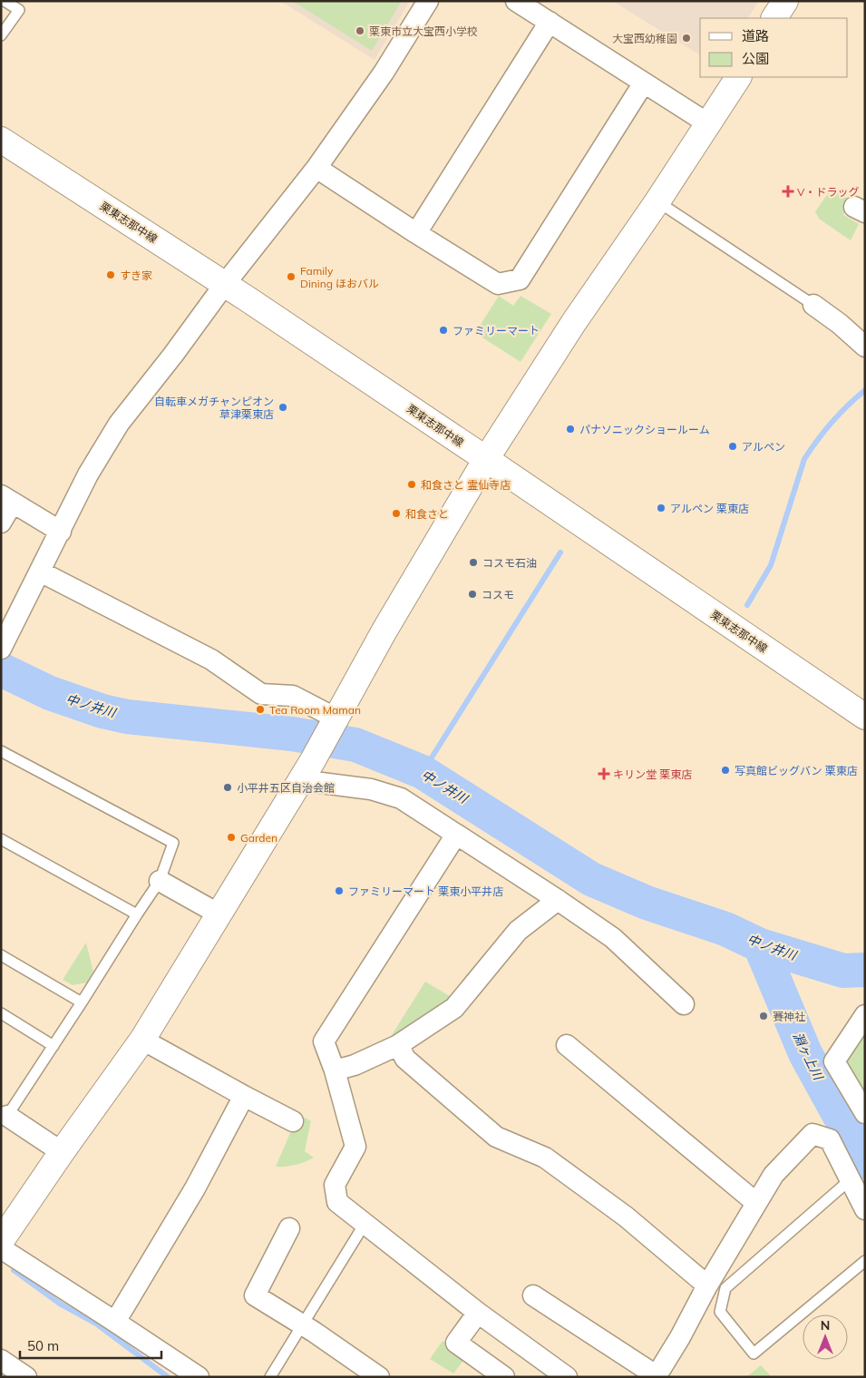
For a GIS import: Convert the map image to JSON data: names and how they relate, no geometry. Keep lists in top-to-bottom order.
{
  "streets": {
    "street": ["栗東志那中線"]
  },
  "water": ["中ノ井川", "淵ヶ上川"],
  "places": {
    "other": [
      "栗東市立大宝西小学校",
      "大宝西幼稚園",
      "すき家",
      "Family Dining ほおバル",
      "ファミリーマート",
      "自転車メガチャンピオン 草津栗東店",
      "パナソニックショールーム",
      "アルペン",
      "和食さと 霊仙寺店",
      "アルペン 栗東店",
      "和食さと",
      "コスモ石油",
      "コスモ",
      "Tea Room Maman",
      "写真館ビッグバン 栗東店",
      "小平井五区自治会館",
      "Garden",
      "ファミリーマート 栗東小平井店",
      "賽神社"
    ],
    "health": ["V・ドラッグ", "キリン堂 栗東店"]
  },
  "legend": ["道路", "公園"],
  "scale_bar": "50 m",
  "north": "top"
}
